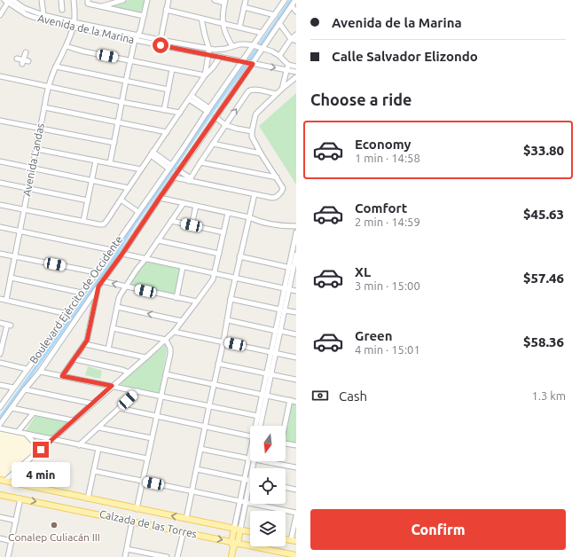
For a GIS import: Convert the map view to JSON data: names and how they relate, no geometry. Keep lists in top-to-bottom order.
{
  "streets": {
    "main road": ["Calzada de las Torres"],
    "street": ["Avenida de la Marina", "Avenida Landas", "Boulevard Ejército de Occidente"]
  },
  "crossings": [
    ["Avenida de la Marina", "Avenida Landas"],
    ["Avenida de la Marina", "Boulevard Ejército de Occidente"]
  ],
  "places": ["Conalep Culiacán III"],
  "north": "bottom",
  "page": {
    "banner": ["Avenida de la Marina", "Calle Salvador Elizondo"],
    "heading": "Choose a ride",
    "list": [
      {
        "name": "Economy",
        "note": "1 min · 14:58",
        "value": "$33.80"
      },
      {
        "name": "Comfort",
        "note": "2 min · 14:59",
        "value": "$45.63"
      },
      {
        "name": "XL",
        "note": "3 min · 15:00",
        "value": "$57.46"
      },
      {
        "name": "Green",
        "note": "4 min · 15:01",
        "value": "$58.36"
      }
    ],
    "pay": ["Cash", "1.3 km"],
    "bubble": "4 min",
    "buttons": "Confirm"
  }
}
